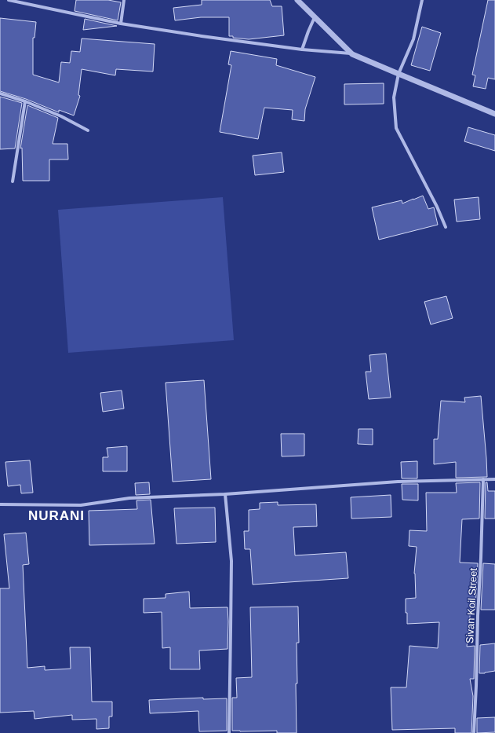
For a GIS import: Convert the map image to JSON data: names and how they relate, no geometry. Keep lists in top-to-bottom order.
{
  "streets": {
    "street": ["Sivan Koil Street"]
  },
  "districts": ["NURANI"]
}
